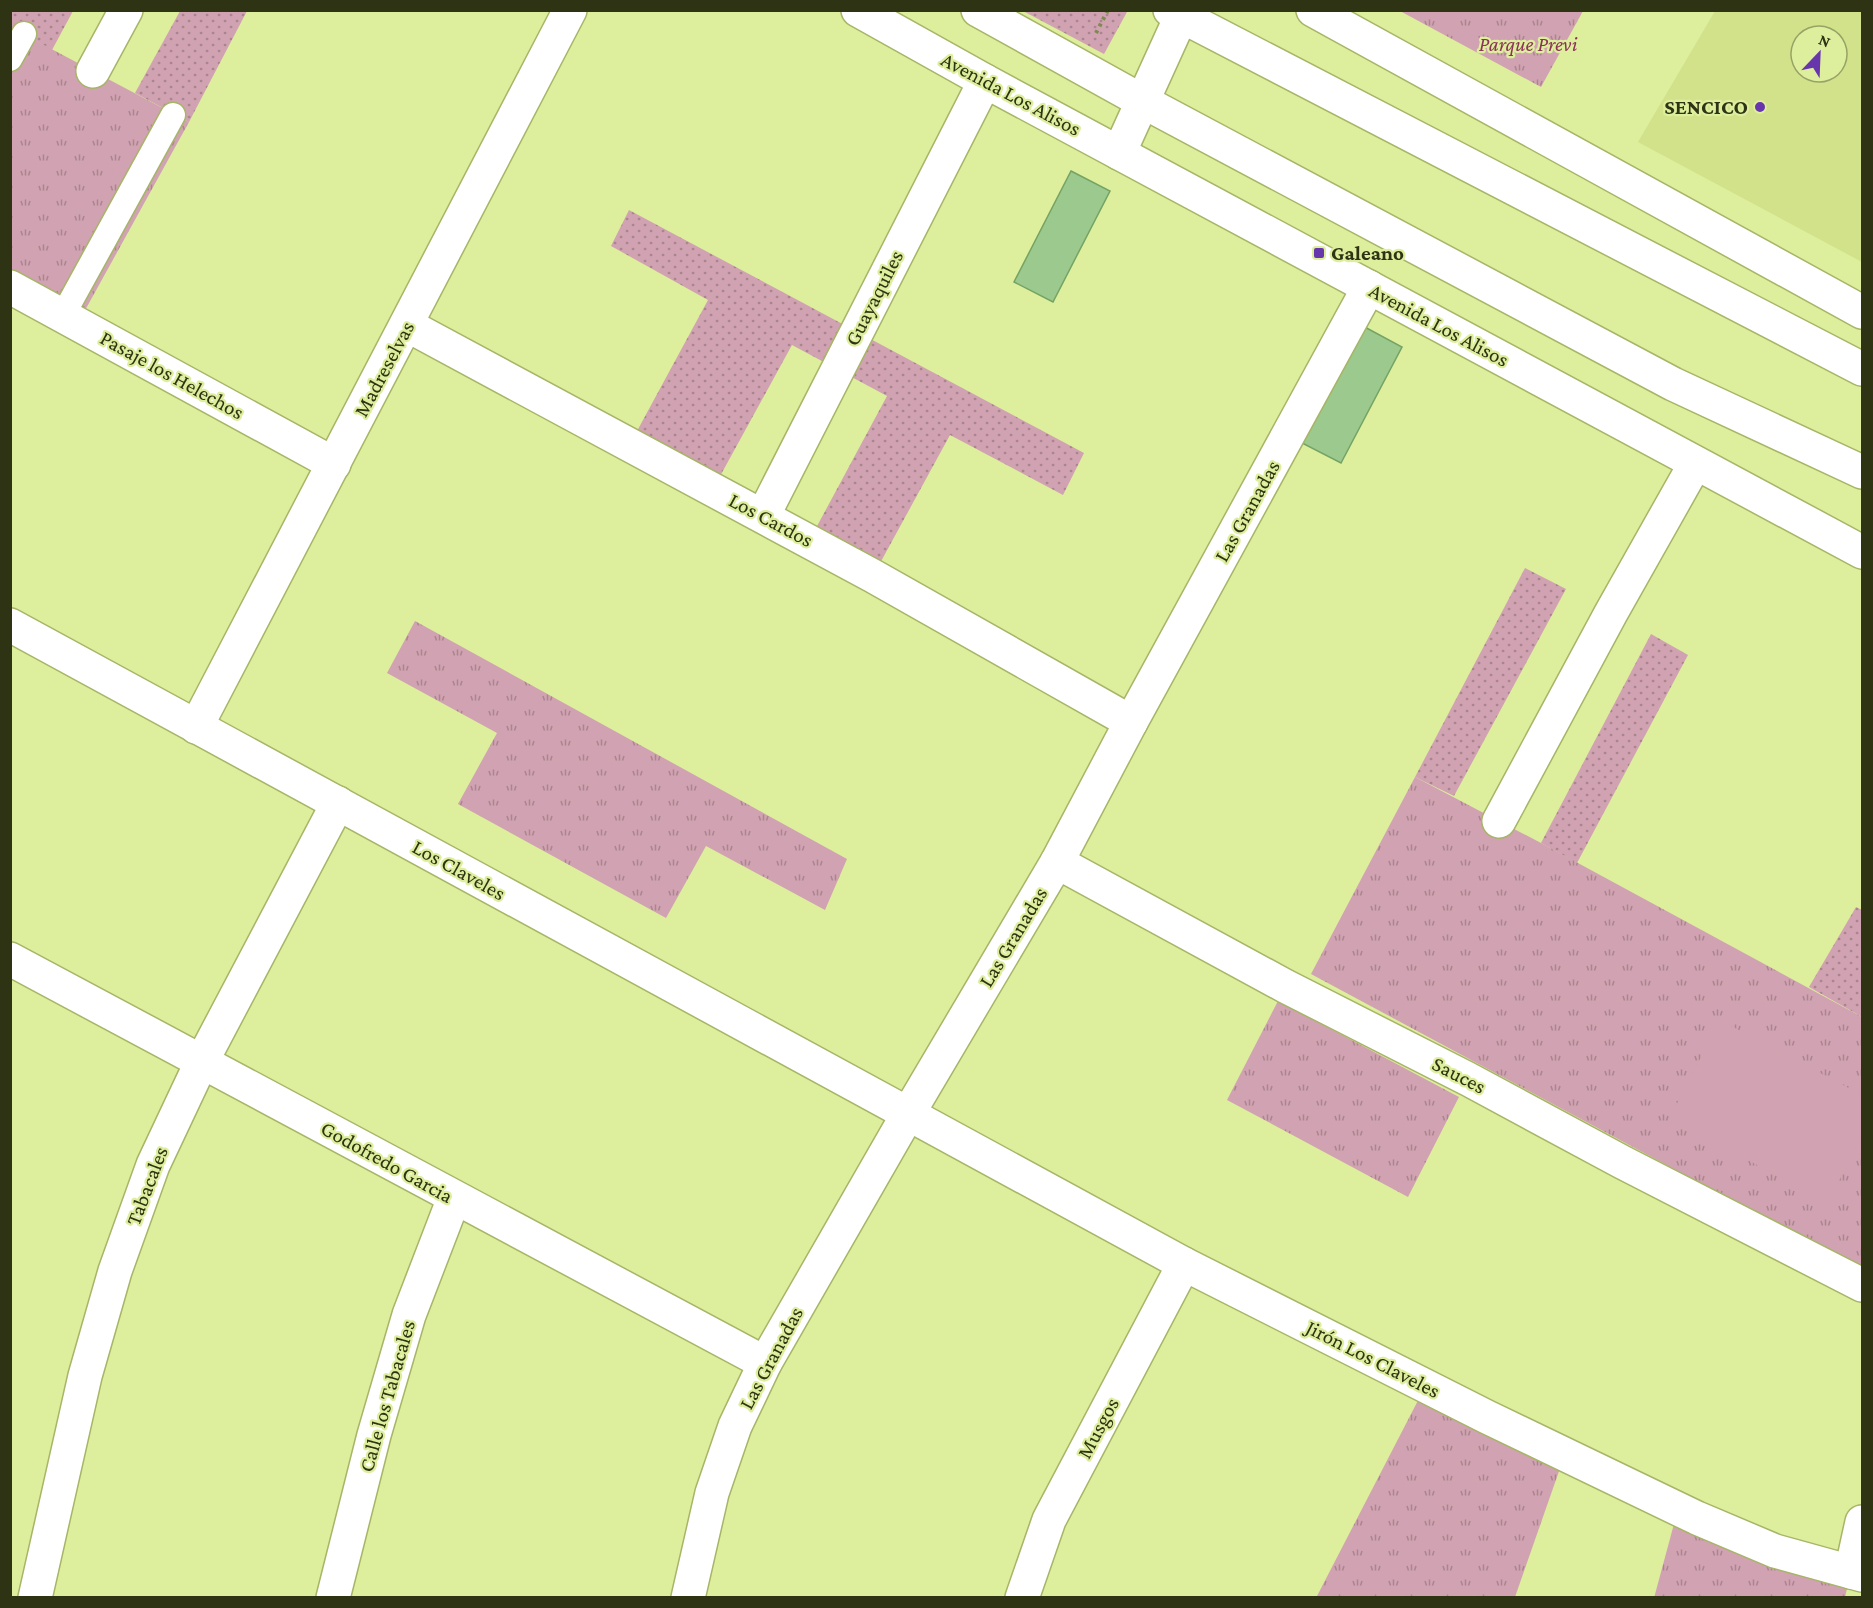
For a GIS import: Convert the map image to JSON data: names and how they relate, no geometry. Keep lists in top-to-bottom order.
{
  "streets": {
    "street": [
      "Avenida Los Alisos",
      "Guayaquiles",
      "Madreselvas",
      "Pasaje los Helechos",
      "Las Granadas",
      "Los Cardos",
      "Los Claveles",
      "Sauces",
      "Godofredo Garcia",
      "Tabacales",
      "Jirón Los Claveles",
      "Calle los Tabacales",
      "Musgos"
    ]
  },
  "crossings": [
    ["Avenida Los Alisos", "Guayaquiles"],
    ["Avenida Los Alisos", "Las Granadas"],
    ["Guayaquiles", "Los Cardos"],
    ["Madreselvas", "Pasaje los Helechos"],
    ["Madreselvas", "Los Cardos"],
    ["Madreselvas", "Los Claveles"],
    ["Las Granadas", "Los Cardos"],
    ["Las Granadas", "Los Claveles"],
    ["Las Granadas", "Sauces"],
    ["Las Granadas", "Godofredo Garcia"],
    ["Las Granadas", "Jirón Los Claveles"],
    ["Los Claveles", "Tabacales"],
    ["Los Claveles", "Jirón Los Claveles"],
    ["Godofredo Garcia", "Tabacales"],
    ["Godofredo Garcia", "Calle los Tabacales"],
    ["Jirón Los Claveles", "Musgos"]
  ],
  "parks": ["Parque Previ"],
  "places": {
    "other": ["SENCICO"],
    "transit": ["Galeano"]
  },
  "north": "top right"
}
